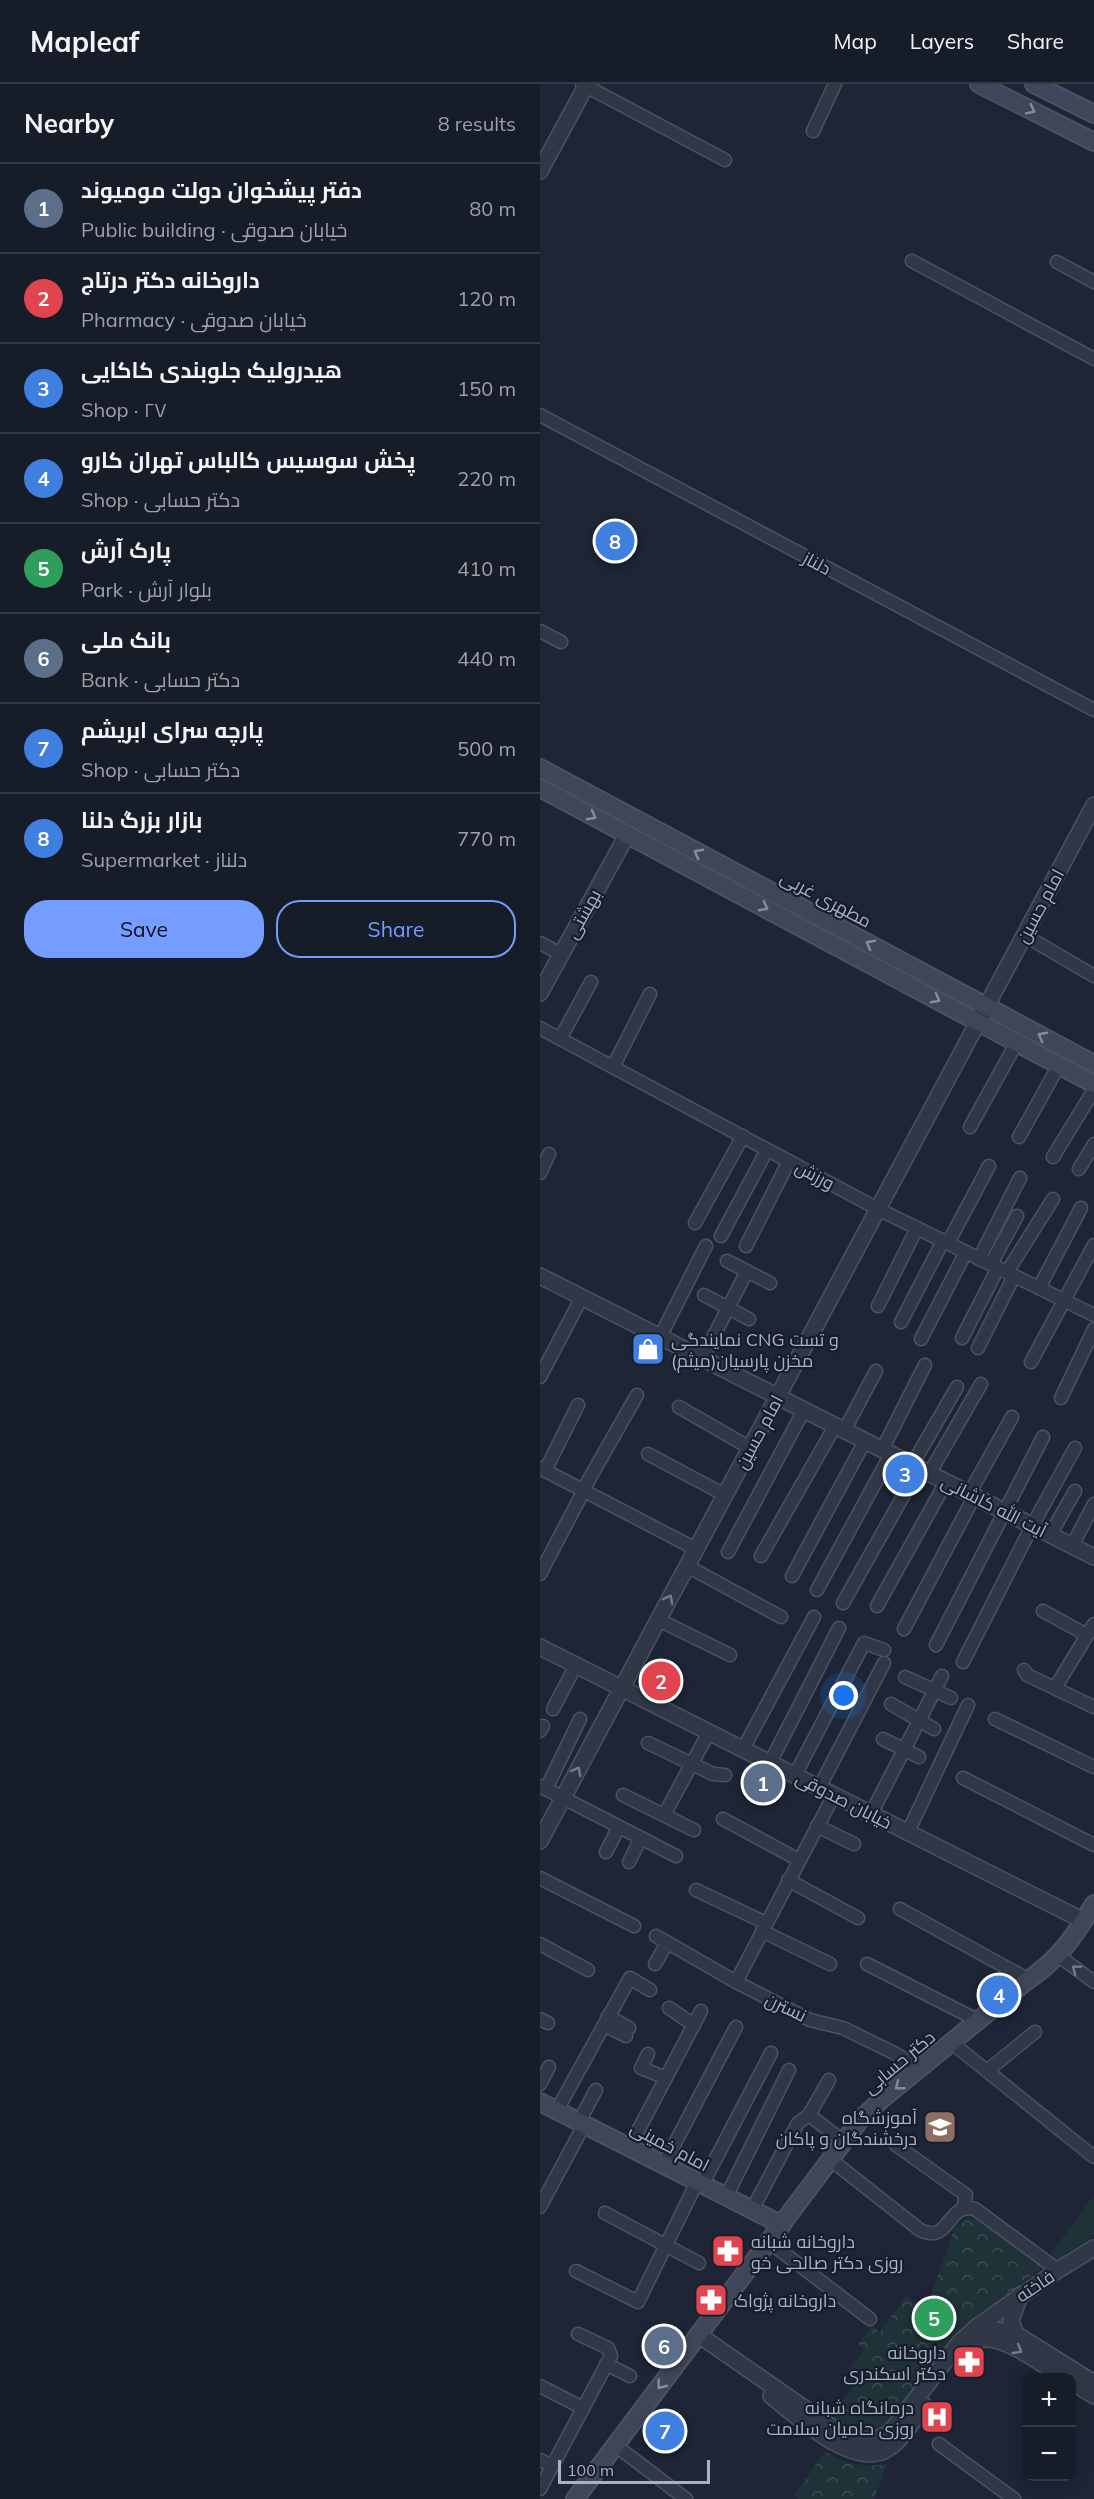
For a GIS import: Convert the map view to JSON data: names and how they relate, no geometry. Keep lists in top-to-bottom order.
{
  "streets": {
    "main road": ["مطهری غربی", "دکتر حسابی", "امام خمینی"],
    "street": [
      "دلناز",
      "امام حسین",
      "بهشتی",
      "ورزش",
      "آیت الله کاشانی",
      "خیابان صدوقی",
      "نسترن",
      "فاخته"
    ]
  },
  "crossings": [
    ["مطهری غربی", "امام حسین"],
    ["مطهری غربی", "بهشتی"],
    ["امام حسین", "ورزش"],
    ["امام حسین", "آیت الله کاشانی"],
    ["امام حسین", "خیابان صدوقی"],
    ["خیابان صدوقی", "دکتر حسابی"],
    ["نسترن", "دکتر حسابی"],
    ["دکتر حسابی", "امام خمینی"]
  ],
  "places": {
    "shop": ["نمایندگی CNG و تست مخزن پارسیان(میثم)"],
    "school or university": ["آموزشگاه درخشندگان و پاکان"],
    "pharmacy": ["داروخانه شبانه روزی دکتر صالحی خو", "داروخانه پژواک", "داروخانه دکتر اسکندری"],
    "hospital": ["درمانگاه شبانه روزی حامیان سلامت"]
  },
  "scale_bar": "100 m",
  "page": {
    "header": "Mapleaf",
    "nav": ["Map", "Layers", "Share"],
    "heading": ["Nearby", "8 results"],
    "list": [
      {
        "mark": "1",
        "name": "دفتر پیشخوان دولت مومیوند",
        "note": "Public building · خیابان صدوقی",
        "value": "80 m"
      },
      {
        "mark": "2",
        "name": "داروخانه دکتر درتاج",
        "note": "Pharmacy · خیابان صدوقی",
        "value": "120 m"
      },
      {
        "mark": "3",
        "name": "هیدرولیک جلوبندی کاکایی",
        "note": "Shop · ۲۷",
        "value": "150 m"
      },
      {
        "mark": "4",
        "name": "پخش سوسیس کالباس تهران کارو",
        "note": "Shop · دکتر حسابی",
        "value": "220 m"
      },
      {
        "mark": "5",
        "name": "پارک آرش",
        "note": "Park · بلوار آرش",
        "value": "410 m"
      },
      {
        "mark": "6",
        "name": "بانک ملی",
        "note": "Bank · دکتر حسابی",
        "value": "440 m"
      },
      {
        "mark": "7",
        "name": "پارچه سرای ابریشم",
        "note": "Shop · دکتر حسابی",
        "value": "500 m"
      },
      {
        "mark": "8",
        "name": "بازار بزرگ دلنا",
        "note": "Supermarket · دلناز",
        "value": "770 m"
      }
    ],
    "pins": [
      "8",
      "3",
      "2",
      "1",
      "4",
      "5",
      "6",
      "7"
    ],
    "buttons": ["Save", "Share"],
    "map_buttons": ["+", "−"],
    "scale": "100 m"
  }
}
